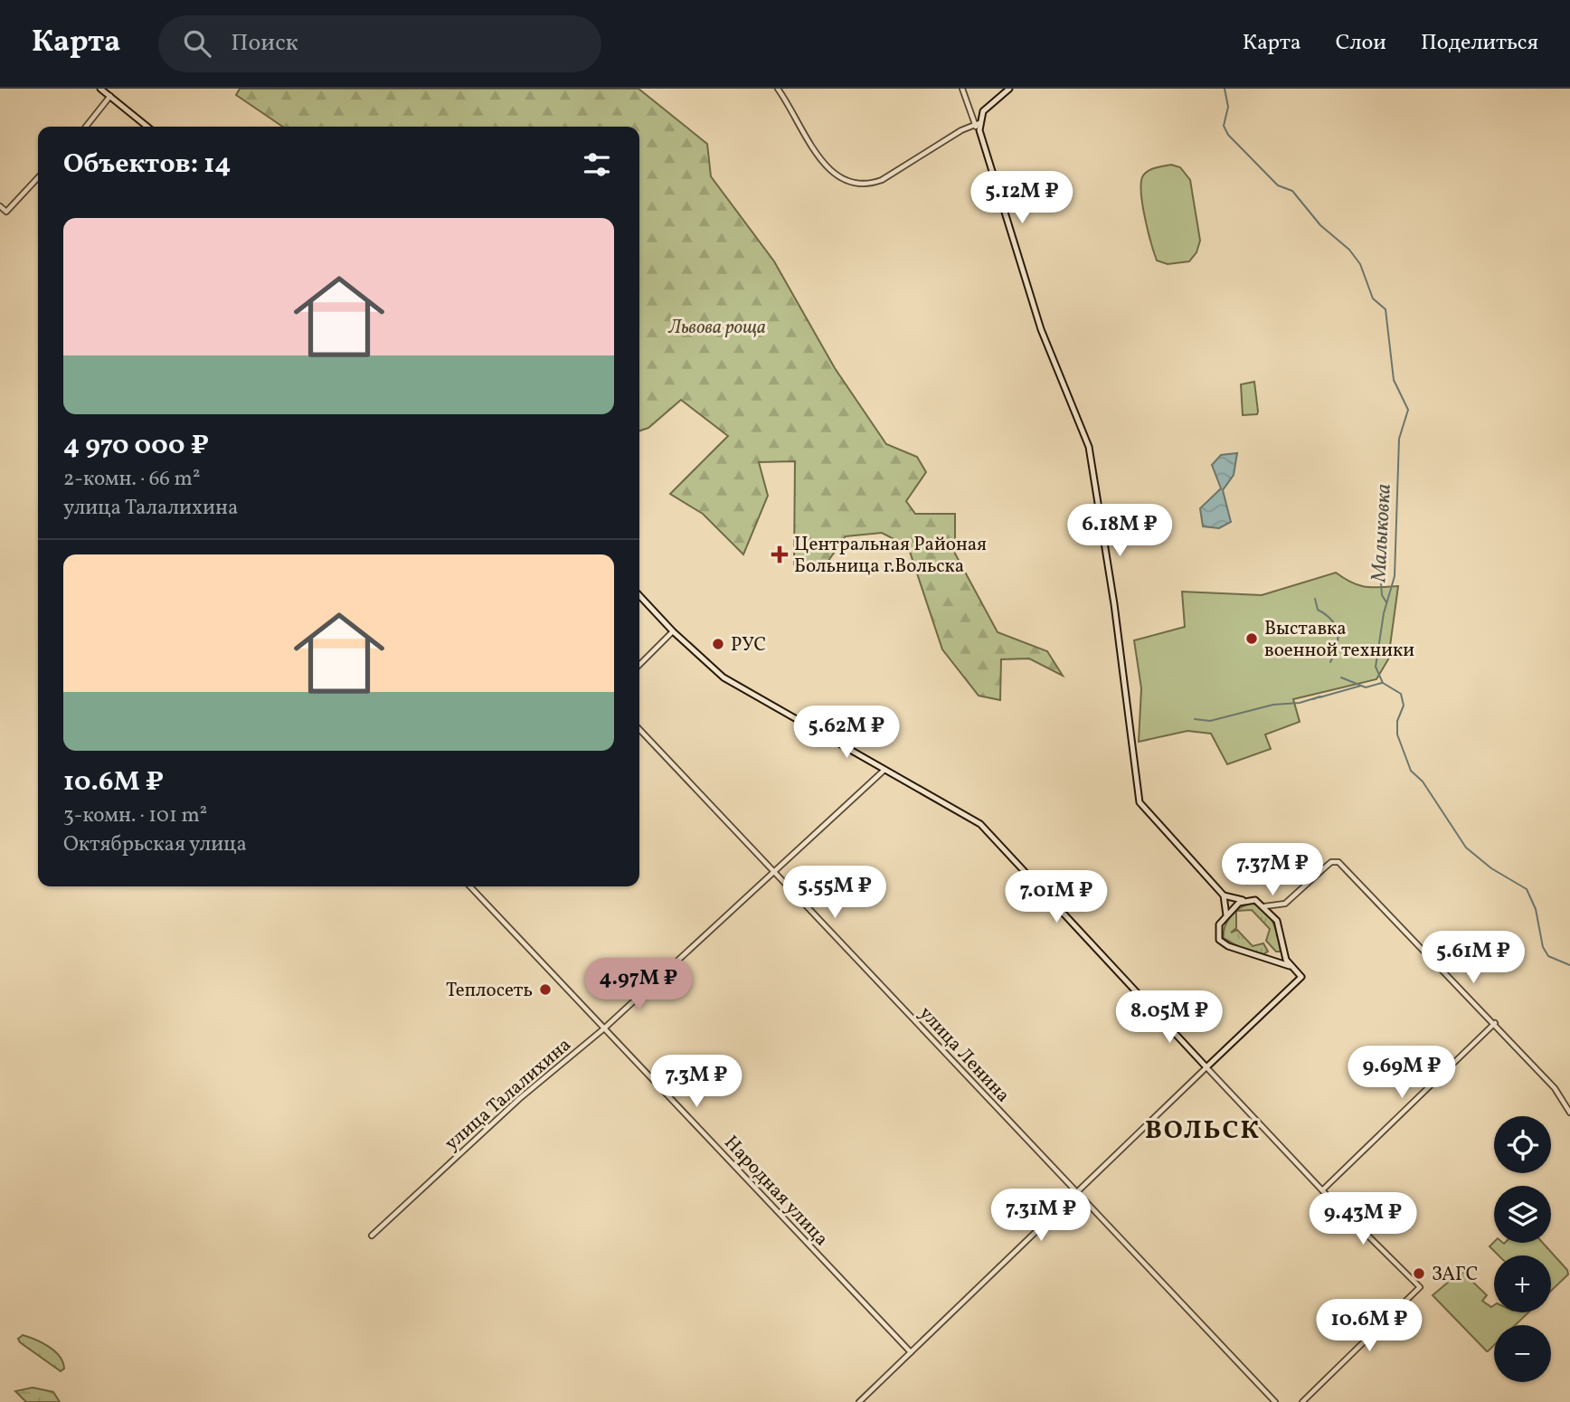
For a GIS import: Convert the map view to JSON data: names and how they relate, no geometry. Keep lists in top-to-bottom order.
{
  "streets": {
    "street": ["улица Ленина", "улица Талалихина", "Народная улица"]
  },
  "crossings": [
    ["улица Ленина", "улица Талалихина"],
    ["улица Талалихина", "Народная улица"]
  ],
  "districts": ["ВОЛЬСК"],
  "water": ["Малыковка"],
  "parks": ["Львова роща"],
  "places": {
    "health": ["Центральная Районая Больница г.Вольска"],
    "other": [
      "Выставка военной техники",
      "РУС",
      "Теплосеть",
      "ЗАГС"
    ]
  },
  "page": {
    "header": "Карта",
    "search": "Поиск",
    "nav": ["Карта", "Слои", "Поделиться"],
    "heading": "Объектов: 14",
    "price": [
      "5.12M ₽",
      "6.18M ₽",
      "5.62M ₽",
      "7.37M ₽",
      "5.55M ₽",
      "7.01M ₽",
      "5.61M ₽",
      "4.97M ₽",
      "8.05M ₽",
      "9.69M ₽",
      "7.3M ₽",
      "7.31M ₽",
      "9.43M ₽",
      "10.6M ₽"
    ],
    "list": [
      {
        "name": "4 970 000 ₽",
        "note": "2-комн. · 66 m² · улица Талалихина"
      },
      {
        "name": "10.6M ₽",
        "note": "3-комн. · 101 m² · Октябрьская улица"
      }
    ],
    "map_buttons": ["+", "−"]
  }
}
